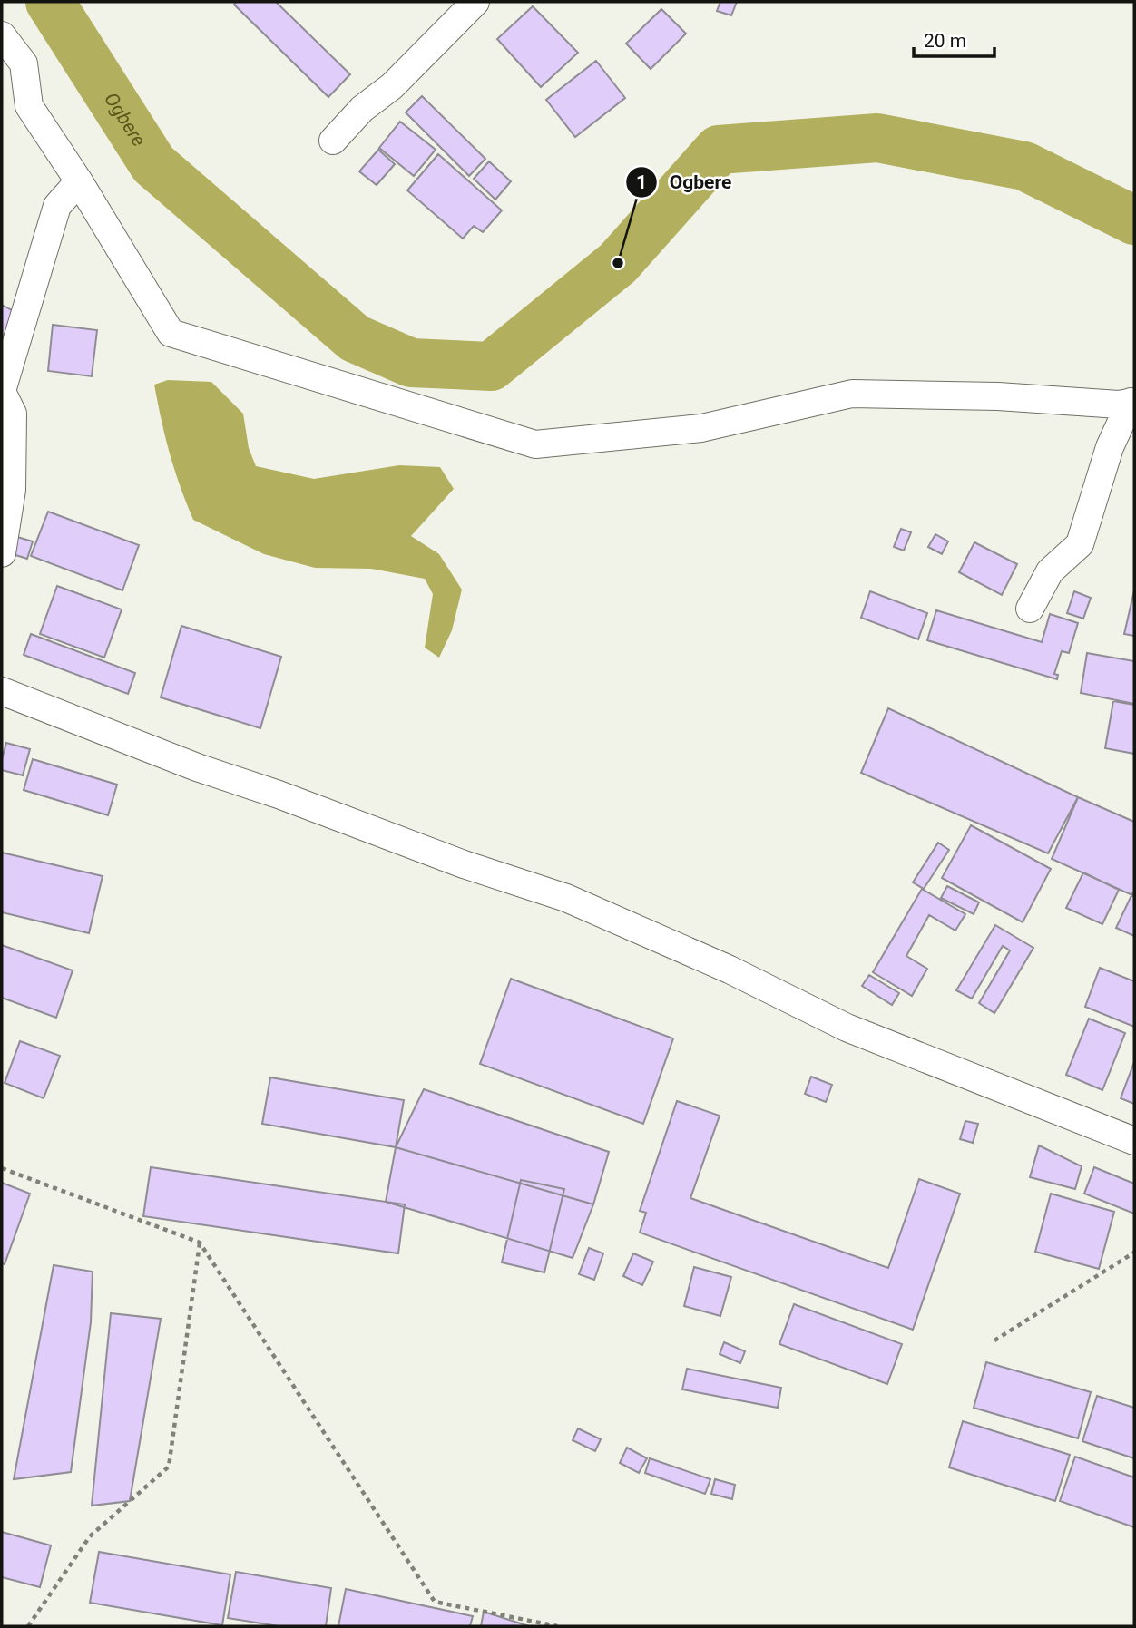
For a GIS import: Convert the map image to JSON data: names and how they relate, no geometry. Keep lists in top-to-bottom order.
{
  "water": ["Ogbere"],
  "places": ["Ogbere"],
  "scale_bar": "20 m"
}
